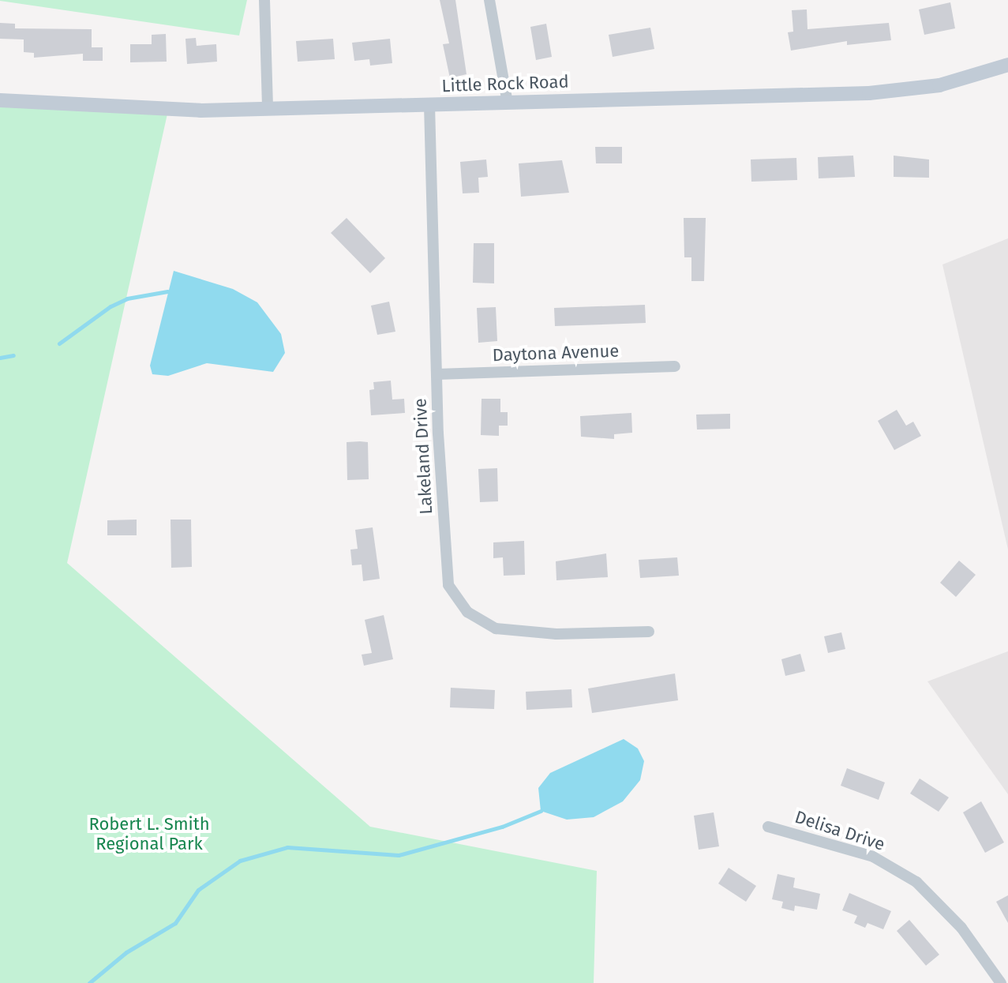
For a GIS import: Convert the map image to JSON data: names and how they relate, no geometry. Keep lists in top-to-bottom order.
{
  "streets": {
    "main road": ["Little Rock Road"],
    "street": ["Daytona Avenue", "Lakeland Drive", "Delisa Drive"]
  },
  "crossings": [
    ["Little Rock Road", "Lakeland Drive"],
    ["Daytona Avenue", "Lakeland Drive"]
  ],
  "parks": ["Robert L. Smith Regional Park"]
}
